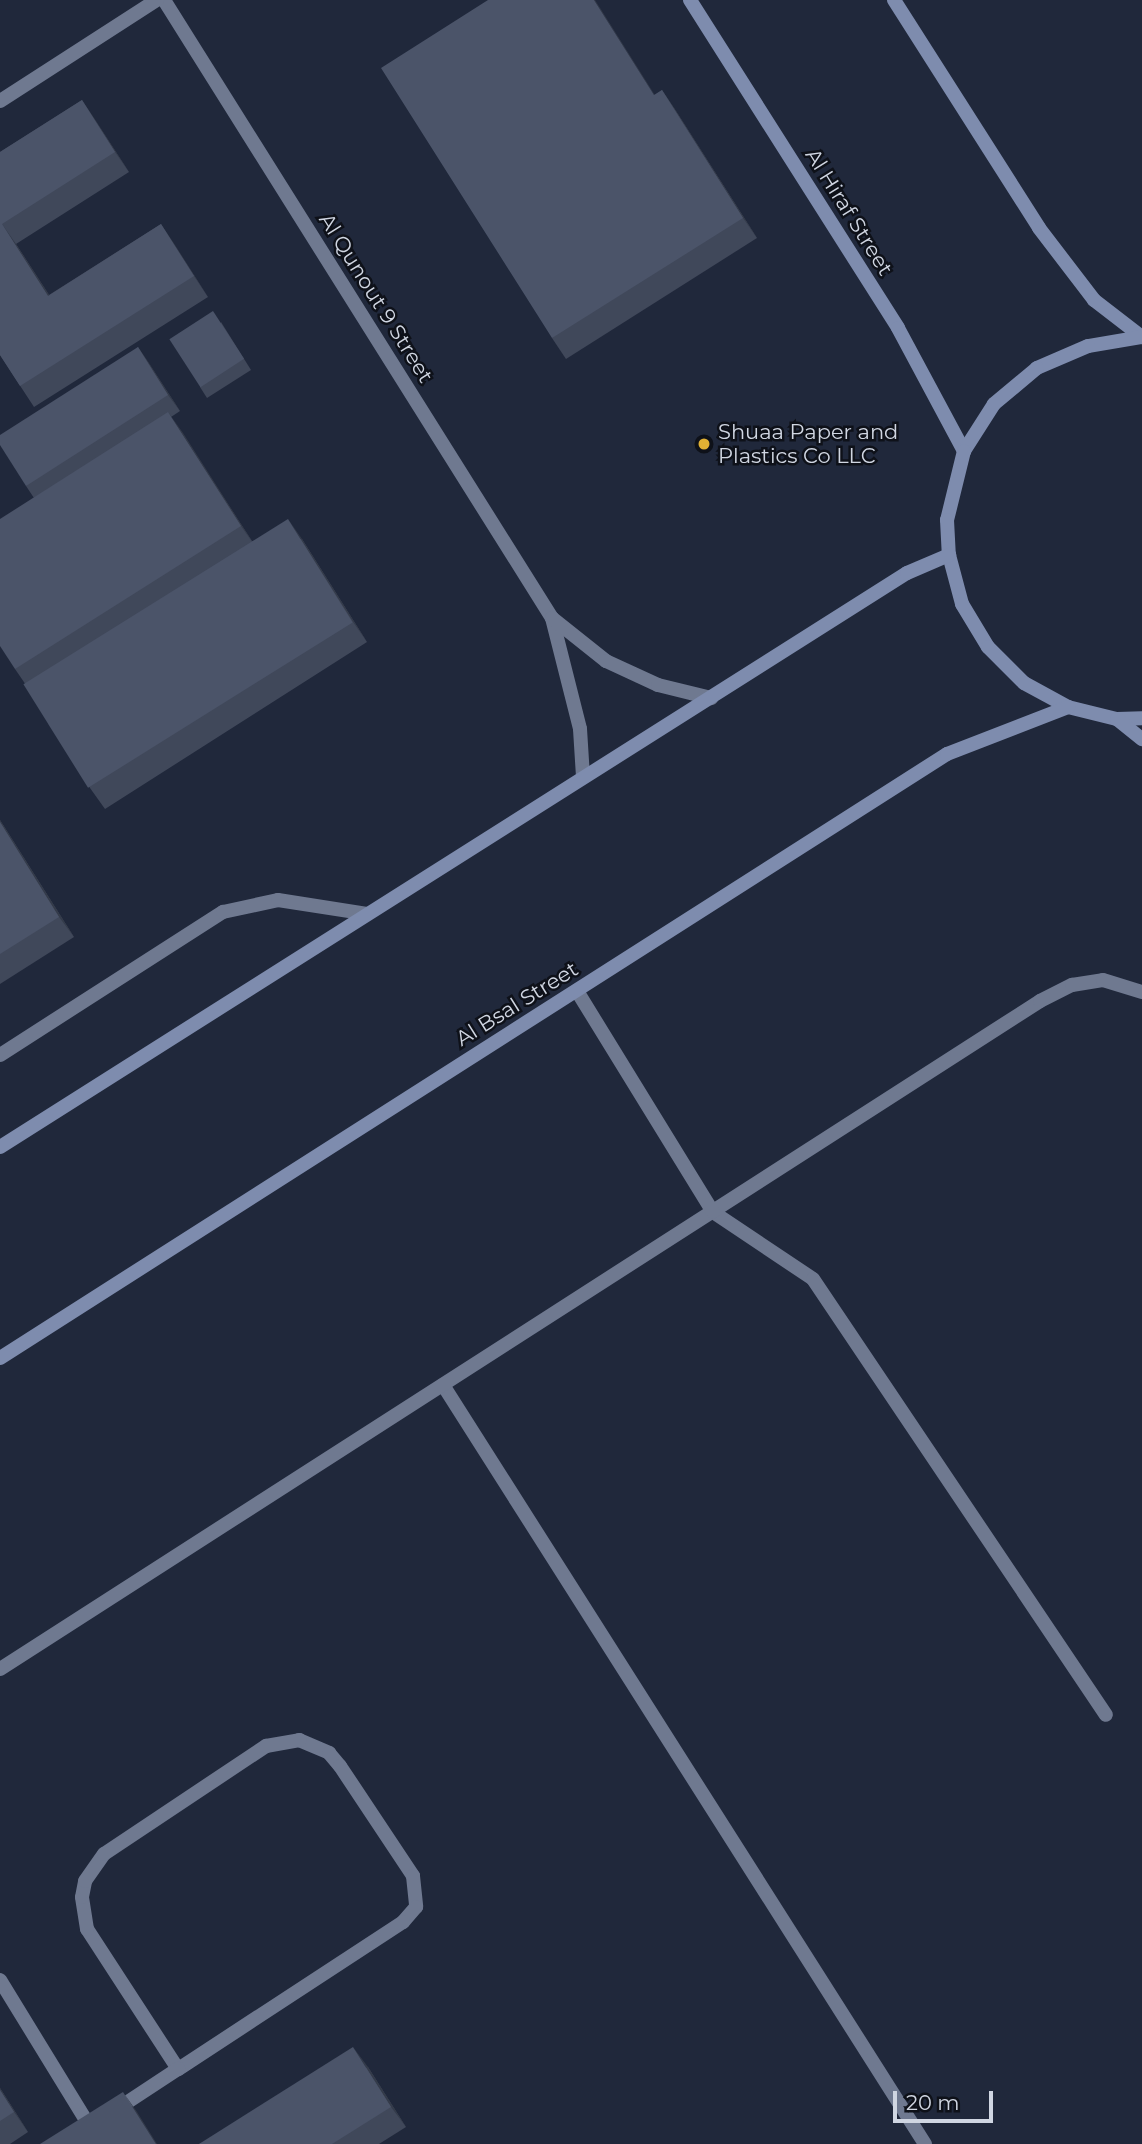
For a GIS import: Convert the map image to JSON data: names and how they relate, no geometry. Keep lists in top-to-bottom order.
{
  "streets": {
    "street": ["Al Hiraf Street", "Al Qunout 9 Street", "Al Bsal Street"]
  },
  "places": ["Shuaa Paper and Plastics Co LLC"],
  "scale_bar": "20 m"
}
